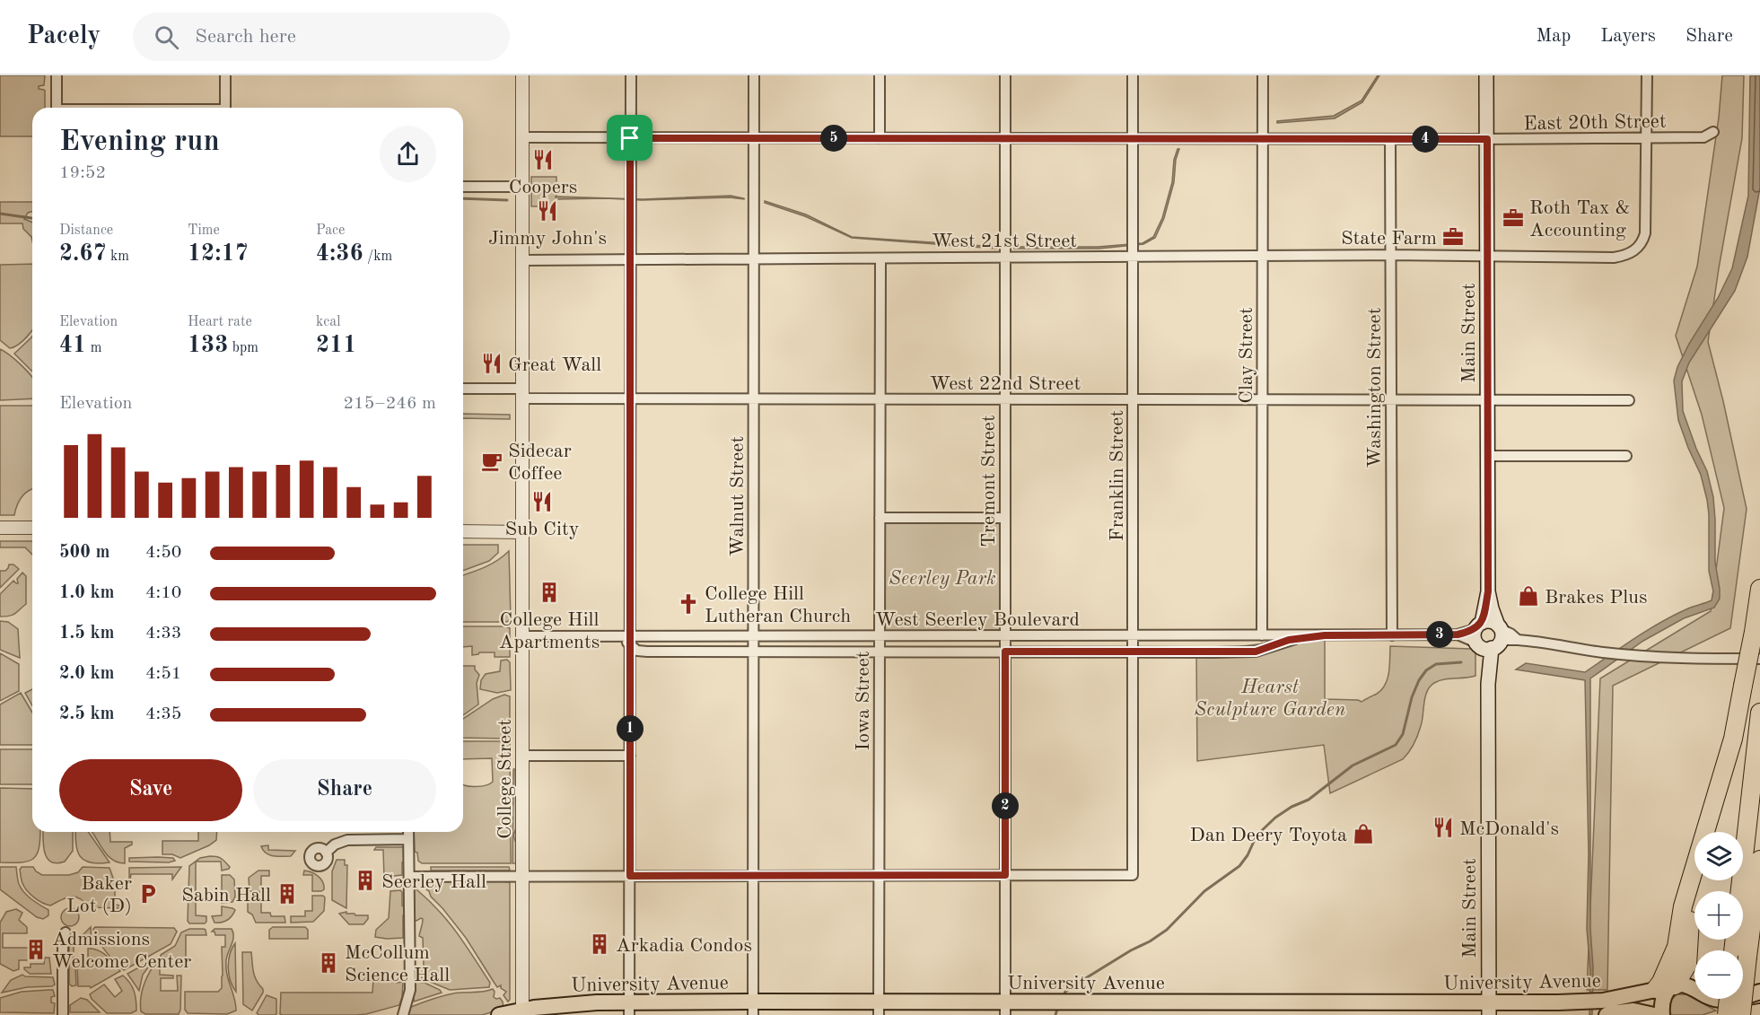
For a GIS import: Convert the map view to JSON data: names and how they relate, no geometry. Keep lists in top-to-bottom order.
{
  "streets": {
    "main road": ["Main Street", "University Avenue"],
    "street": [
      "East 20th Street",
      "West 21st Street",
      "Clay Street",
      "West 22nd Street",
      "Washington Street",
      "Franklin Street",
      "Tremont Street",
      "Walnut Street",
      "West Seerley Boulevard",
      "Iowa Street",
      "College Street"
    ]
  },
  "crossings": [
    ["East 20th Street", "West 21st Street"],
    ["East 20th Street", "Main Street"],
    ["East 20th Street", "Clay Street"],
    ["East 20th Street", "Washington Street"],
    ["East 20th Street", "Franklin Street"],
    ["East 20th Street", "Tremont Street"],
    ["East 20th Street", "Walnut Street"],
    ["East 20th Street", "College Street"],
    ["West 21st Street", "Main Street"],
    ["West 21st Street", "Clay Street"],
    ["West 21st Street", "Washington Street"],
    ["West 21st Street", "Franklin Street"],
    ["West 21st Street", "Tremont Street"],
    ["West 21st Street", "Walnut Street"],
    ["West 21st Street", "Iowa Street"],
    ["West 21st Street", "College Street"],
    ["Main Street", "West 22nd Street"],
    ["Main Street", "West Seerley Boulevard"],
    ["Main Street", "University Avenue"],
    ["Clay Street", "West 22nd Street"],
    ["Clay Street", "West Seerley Boulevard"],
    ["West 22nd Street", "Washington Street"],
    ["West 22nd Street", "Franklin Street"],
    ["West 22nd Street", "Tremont Street"],
    ["West 22nd Street", "Walnut Street"],
    ["West 22nd Street", "Iowa Street"],
    ["West 22nd Street", "College Street"],
    ["Washington Street", "West Seerley Boulevard"],
    ["Franklin Street", "Tremont Street"],
    ["Franklin Street", "West Seerley Boulevard"],
    ["Tremont Street", "West Seerley Boulevard"],
    ["Tremont Street", "University Avenue"],
    ["Walnut Street", "West Seerley Boulevard"],
    ["Walnut Street", "University Avenue"],
    ["West Seerley Boulevard", "Iowa Street"],
    ["West Seerley Boulevard", "College Street"],
    ["Iowa Street", "University Avenue"],
    ["College Street", "University Avenue"]
  ],
  "parks": ["Seerley Park", "Hearst Sculpture Garden"],
  "places": {
    "restaurant": [
      "Coopers",
      "Jimmy John's",
      "Great Wall",
      "Sub City",
      "McDonald's"
    ],
    "office": ["Roth Tax & Accounting", "State Farm"],
    "cafe": ["Sidecar Coffee"],
    "building": [
      "College Hill Apartments",
      "Seerley Hall",
      "Sabin Hall",
      "Arkadia Condos",
      "Admissions Welcome Center",
      "McCollum Science Hall"
    ],
    "shop": ["Brakes Plus", "Dan Deery Toyota"],
    "church": ["College Hill Lutheran Church"],
    "parking": ["Baker Lot (D)"]
  },
  "page": {
    "header": "Pacely",
    "search": "Search here",
    "nav": ["Map", "Layers", "Share"],
    "heading": ["Evening run", "19:52"],
    "pins": [
      "5",
      "4",
      "3",
      "1",
      "2"
    ],
    "stats": [
      ["Distance", "2.67 km"],
      ["Time", "12:17"],
      ["Pace", "4:36 /km"],
      ["Elevation", "41 m"],
      ["Heart rate", "133 bpm"],
      ["kcal", "211"]
    ],
    "chart": ["Elevation", "215–246 m"],
    "list": [
      {
        "name": "500 m",
        "note": "4:50"
      },
      {
        "name": "1.0 km",
        "note": "4:10"
      },
      {
        "name": "1.5 km",
        "note": "4:33"
      },
      {
        "name": "2.0 km",
        "note": "4:51"
      },
      {
        "name": "2.5 km",
        "note": "4:35"
      }
    ],
    "buttons": ["Save", "Share"],
    "map_buttons": ["+", "−"]
  }
}
